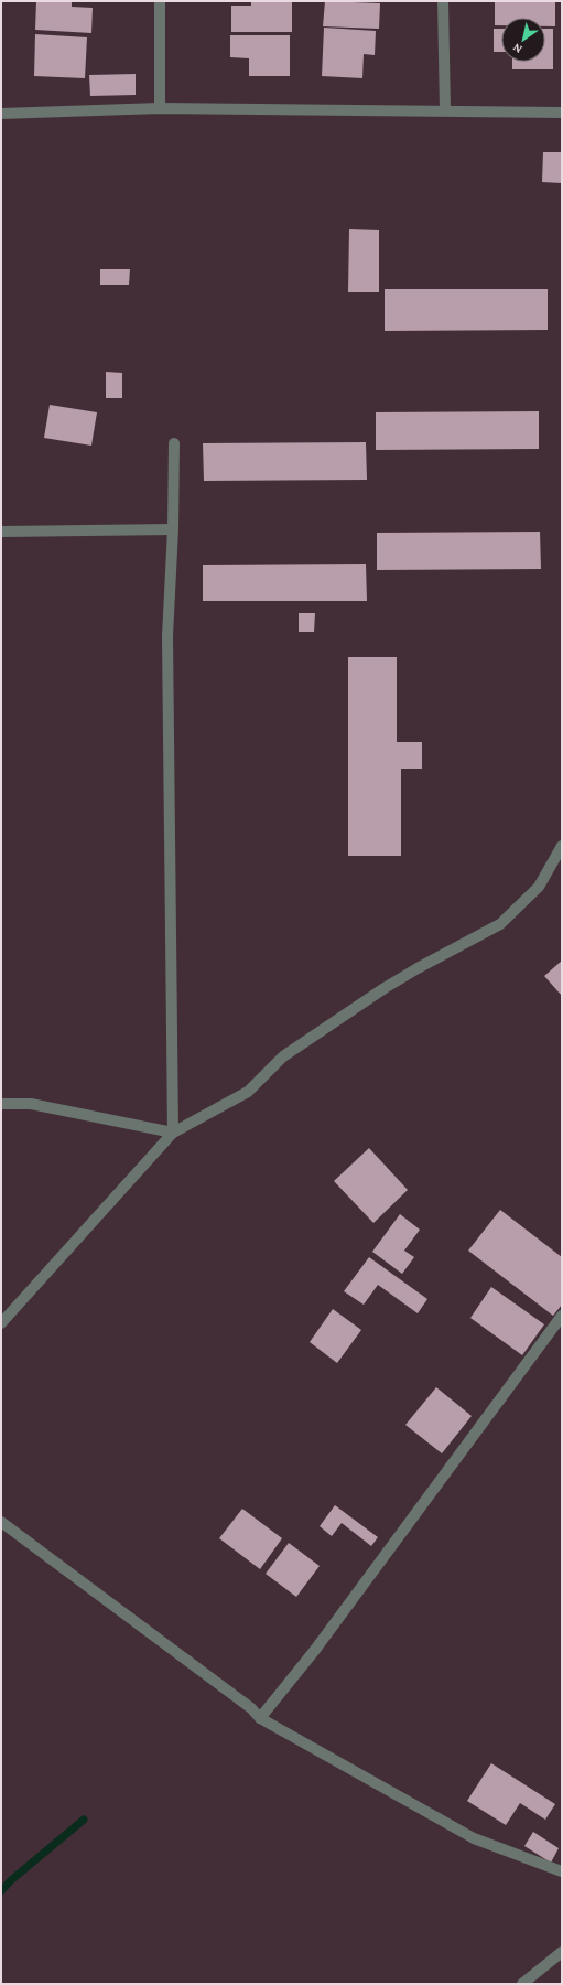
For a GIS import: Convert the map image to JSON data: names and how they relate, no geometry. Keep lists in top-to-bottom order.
{
  "north": "bottom left"
}
